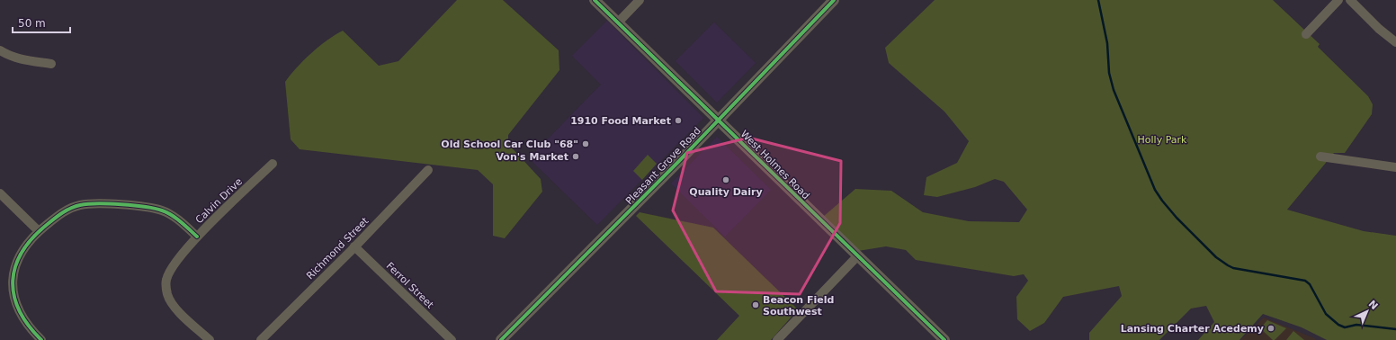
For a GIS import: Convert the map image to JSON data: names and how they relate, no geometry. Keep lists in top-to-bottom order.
{
  "streets": {
    "street": [
      "West Holmes Road",
      "Pleasant Grove Road",
      "Calvin Drive",
      "Richmond Street",
      "Ferrol Street"
    ]
  },
  "crossings": [
    ["West Holmes Road", "Pleasant Grove Road"],
    ["Richmond Street", "Ferrol Street"]
  ],
  "parks": ["Holly Park"],
  "places": [
    "1910 Food Market",
    "Old School Car Club \"68\"",
    "Von's Market",
    "Quality Dairy",
    "Beacon Field Southwest",
    "Lansing Charter Acedemy"
  ],
  "scale_bar": "50 m",
  "north": "top right"
}
